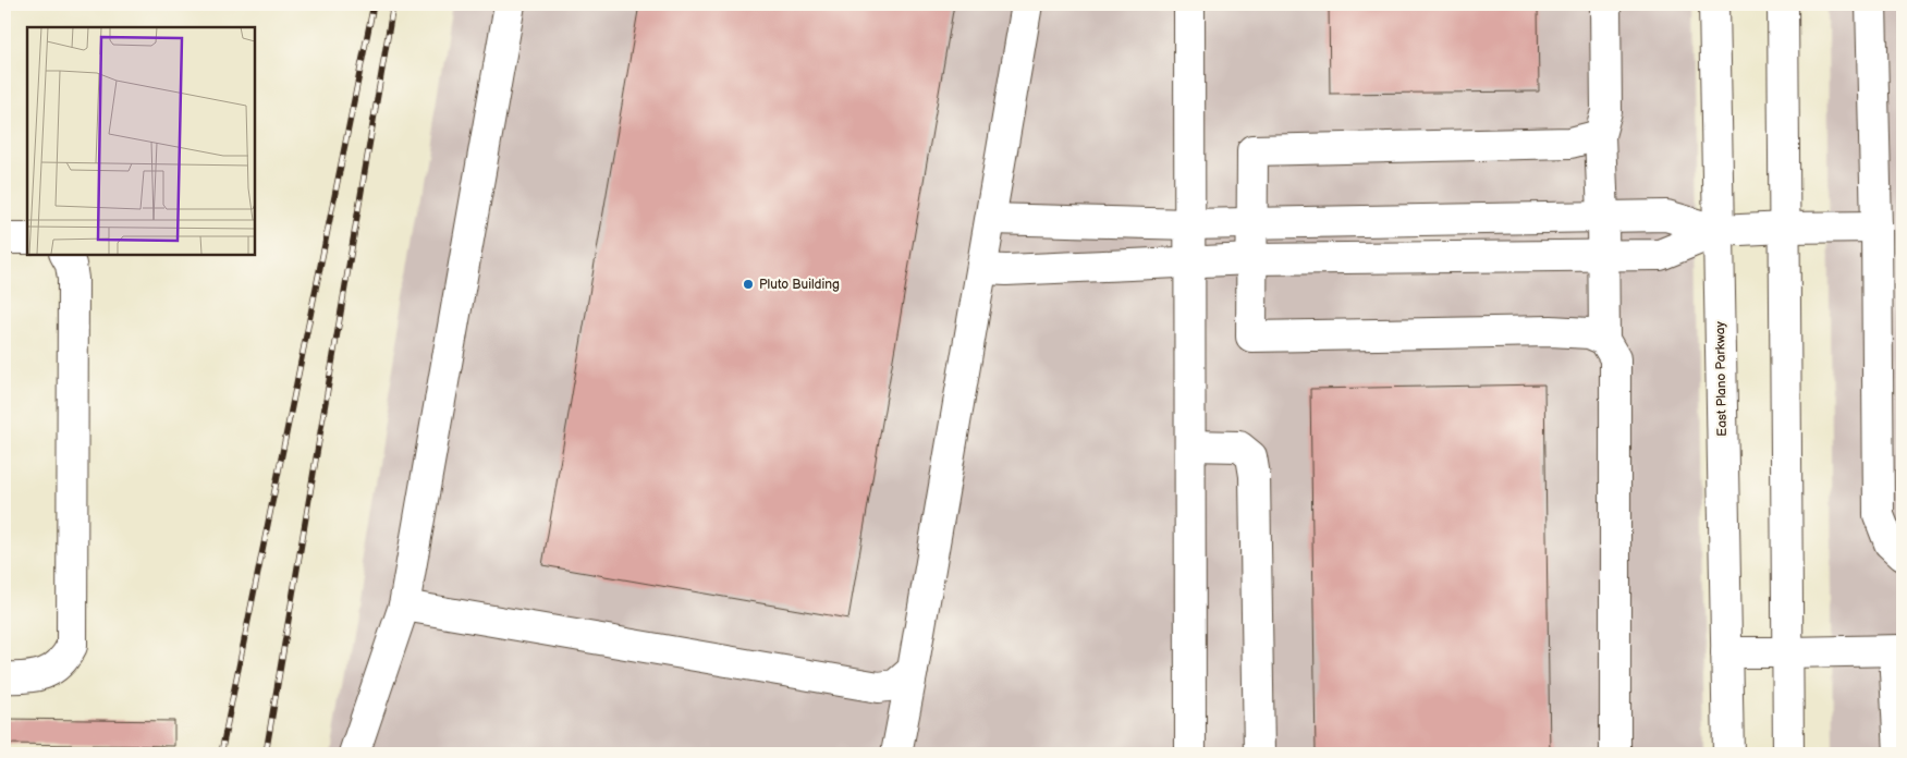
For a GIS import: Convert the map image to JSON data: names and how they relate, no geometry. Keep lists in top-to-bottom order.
{
  "streets": {
    "main road": ["East Plano Parkway"]
  },
  "places": ["Pluto Building"]
}
